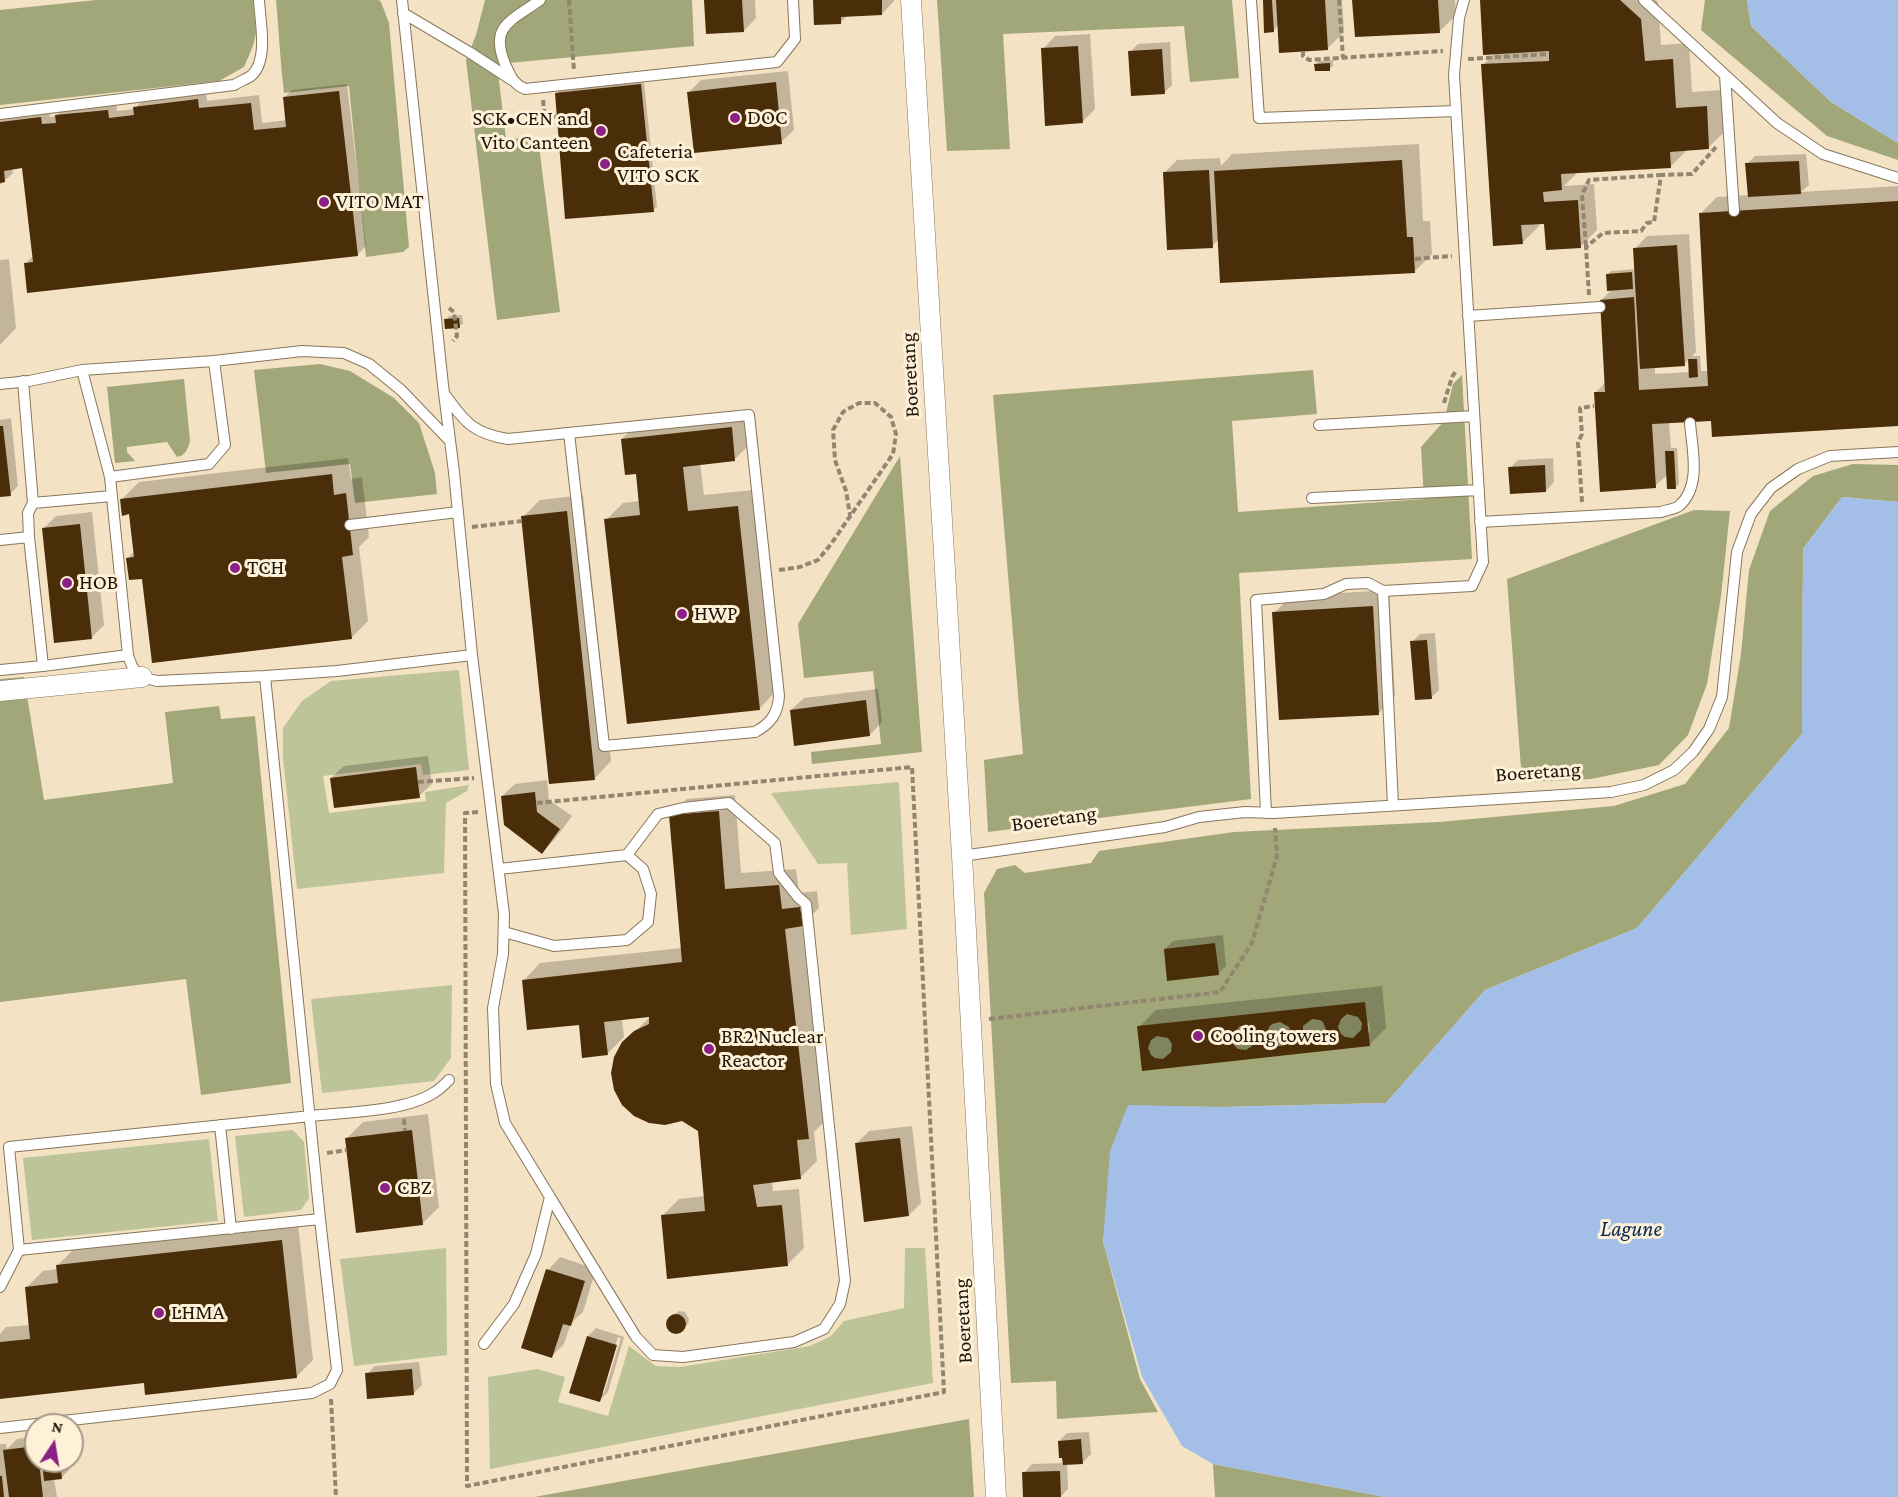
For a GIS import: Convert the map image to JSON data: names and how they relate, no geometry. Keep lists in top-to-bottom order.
{
  "streets": {
    "street": ["Boeretang"]
  },
  "water": ["Lagune"],
  "places": [
    "DOC",
    "SCK•CEN and Vito Canteen",
    "Cafeteria VITO SCK",
    "VITO MAT",
    "TCH",
    "HOB",
    "HWP",
    "Cooling towers",
    "BR2 Nuclear Reactor",
    "CBZ",
    "LHMA"
  ],
  "north": "top"
}
